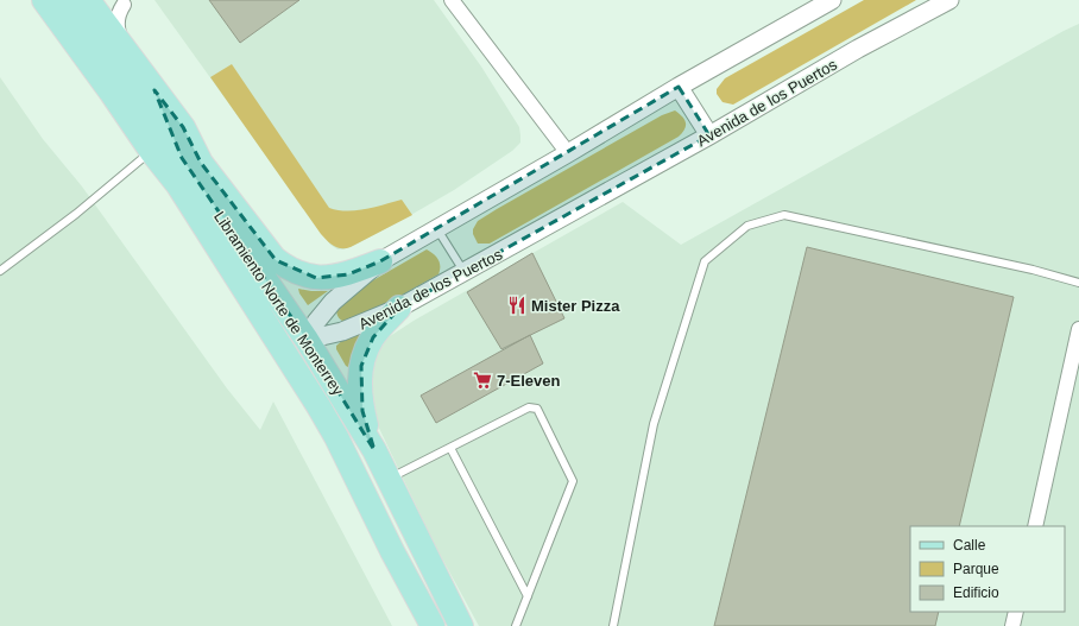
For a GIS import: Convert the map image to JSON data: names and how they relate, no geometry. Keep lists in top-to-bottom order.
{
  "streets": {
    "main road": ["Libramiento Norte de Monterrey"],
    "street": ["Avenida de los Puertos"]
  },
  "crossings": [
    ["Avenida de los Puertos", "Libramiento Norte de Monterrey"]
  ],
  "places": {
    "restaurant": ["Mister Pizza"],
    "supermarket": ["7-Eleven"]
  },
  "legend": ["Calle", "Parque", "Edificio"]
}
